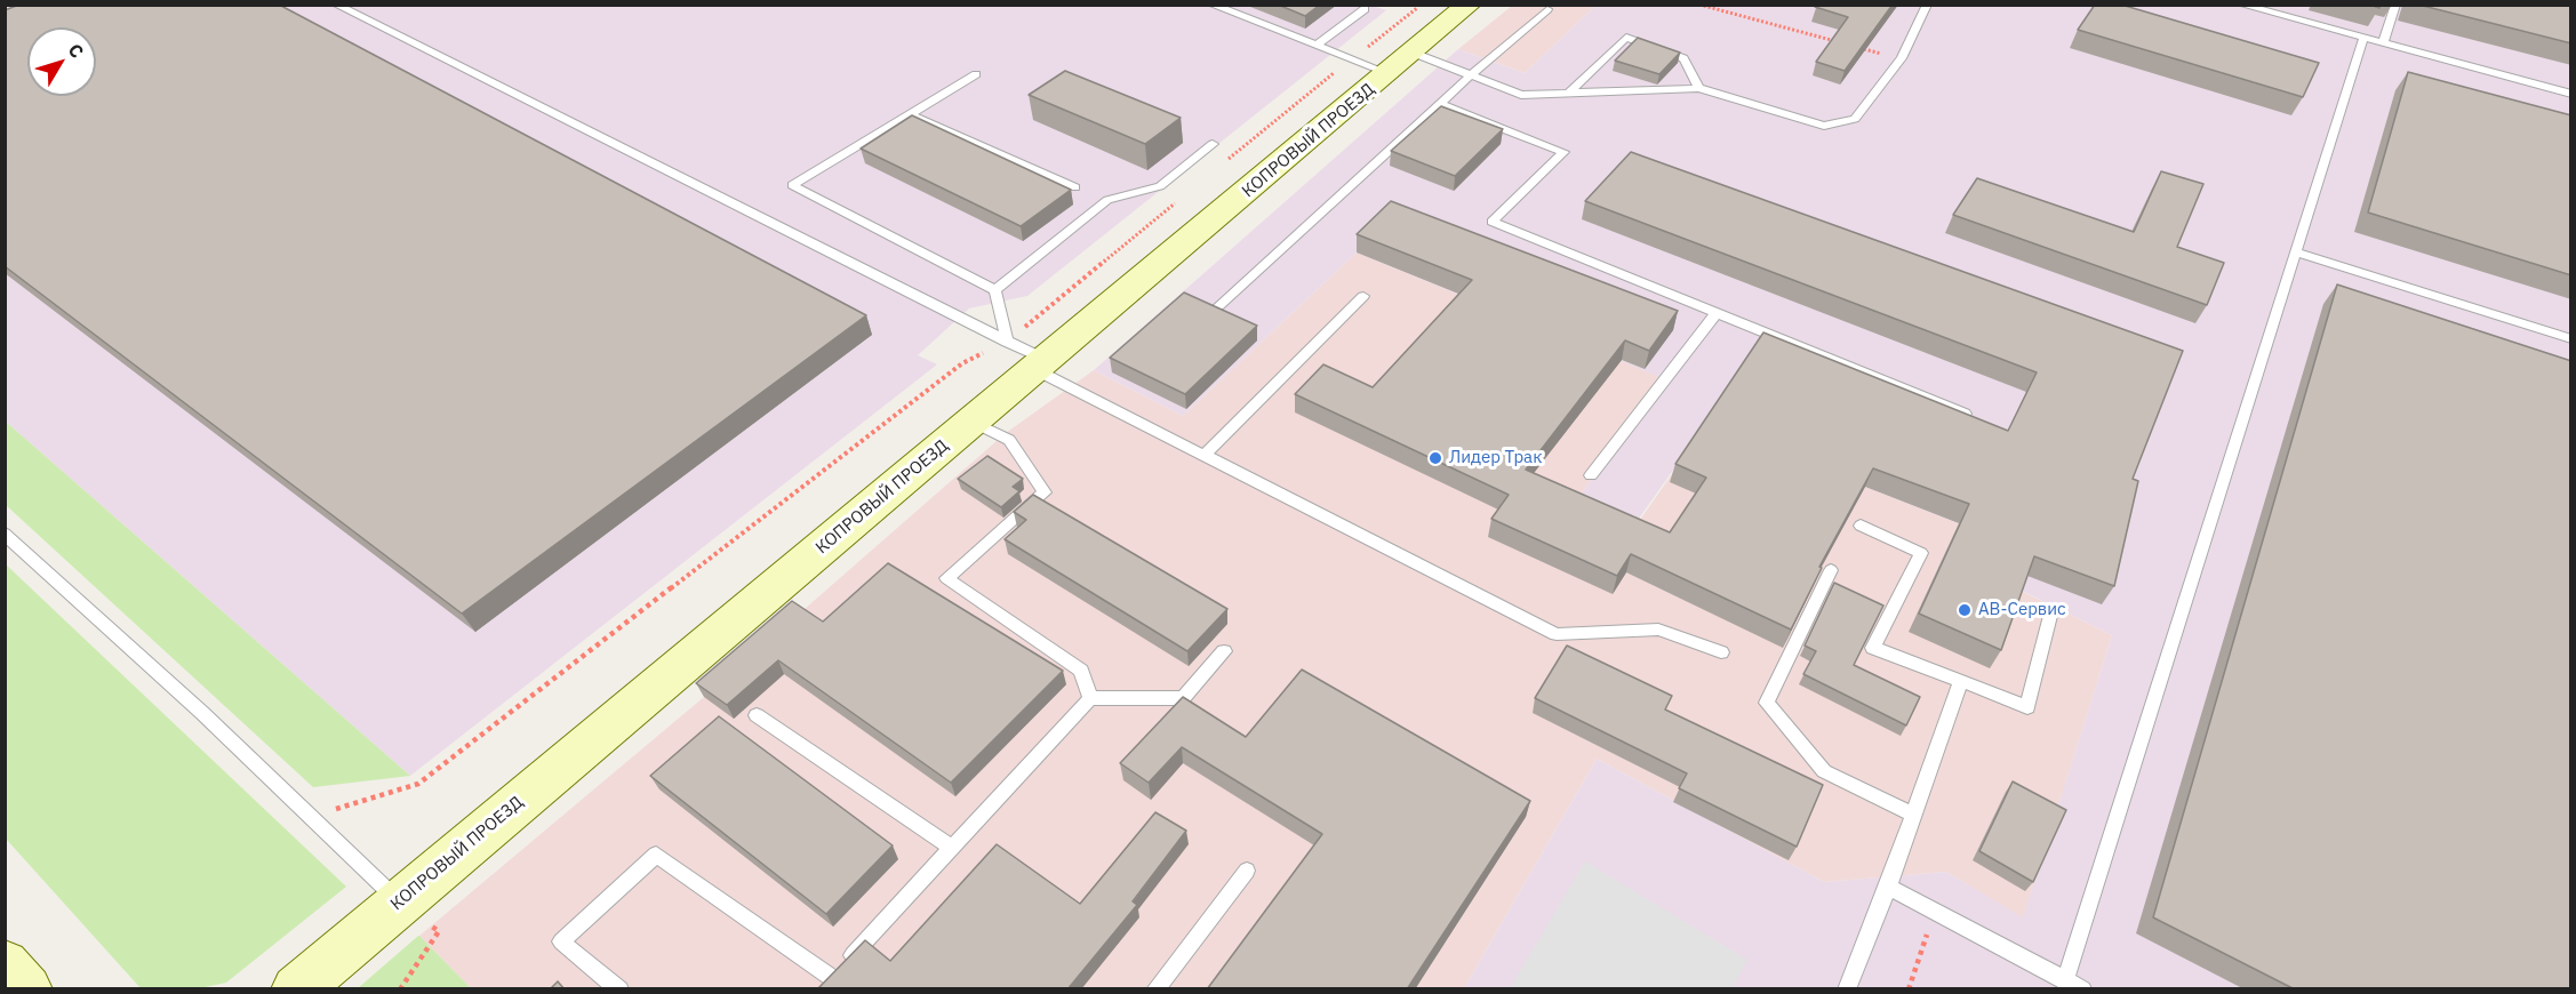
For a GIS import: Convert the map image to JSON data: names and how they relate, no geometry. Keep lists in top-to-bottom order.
{
  "streets": {
    "main road": ["КОПРОВЫЙ ПРОЕЗД"]
  },
  "places": ["Лидер Трак", "АВ-Сервис"],
  "north": "top right"
}
